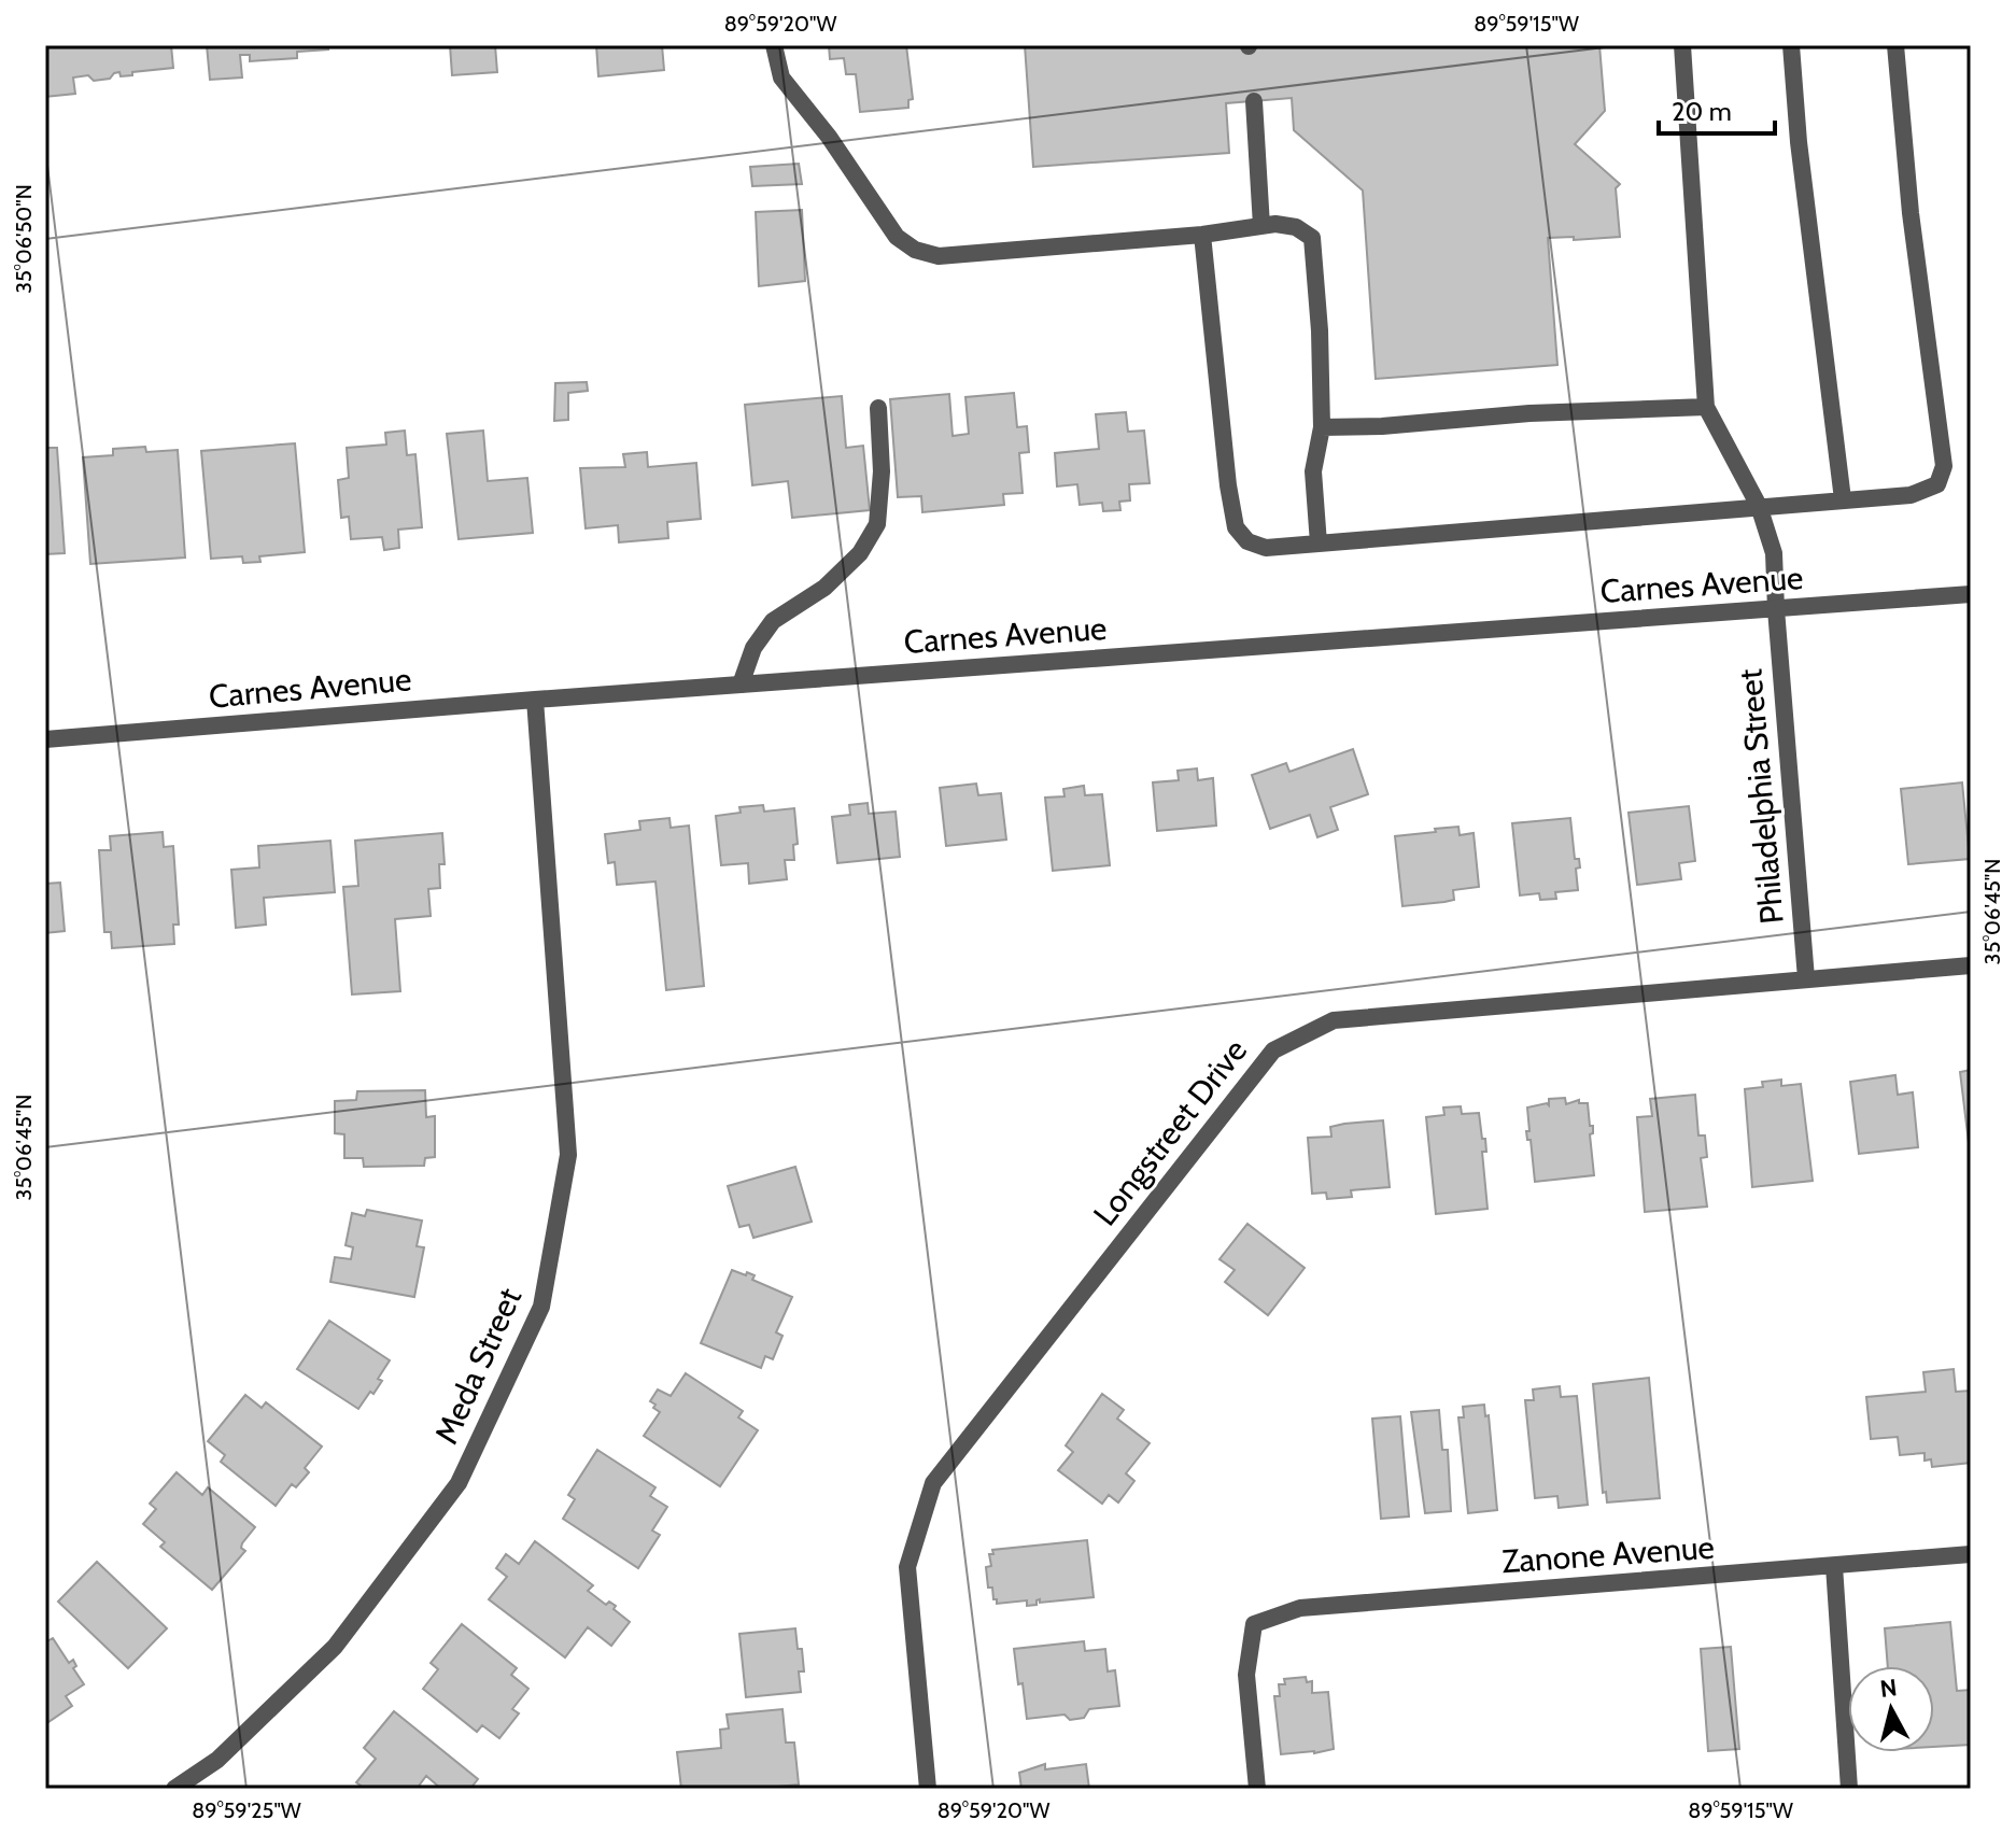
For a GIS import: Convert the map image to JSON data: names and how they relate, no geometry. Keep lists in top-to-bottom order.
{
  "streets": {
    "street": [
      "Carnes Avenue",
      "Philadelphia Street",
      "Longstreet Drive",
      "Meda Street",
      "Zanone Avenue"
    ]
  },
  "crossings": [
    ["Carnes Avenue", "Philadelphia Street"],
    ["Carnes Avenue", "Meda Street"],
    ["Philadelphia Street", "Longstreet Drive"]
  ],
  "scale_bar": "20 m",
  "north": "top",
  "coordinates": [
    "89°59'20\"W",
    "89°59'15\"W",
    "35°06'50\"N",
    "35°06'45\"N",
    "89°59'25\"W"
  ]
}
